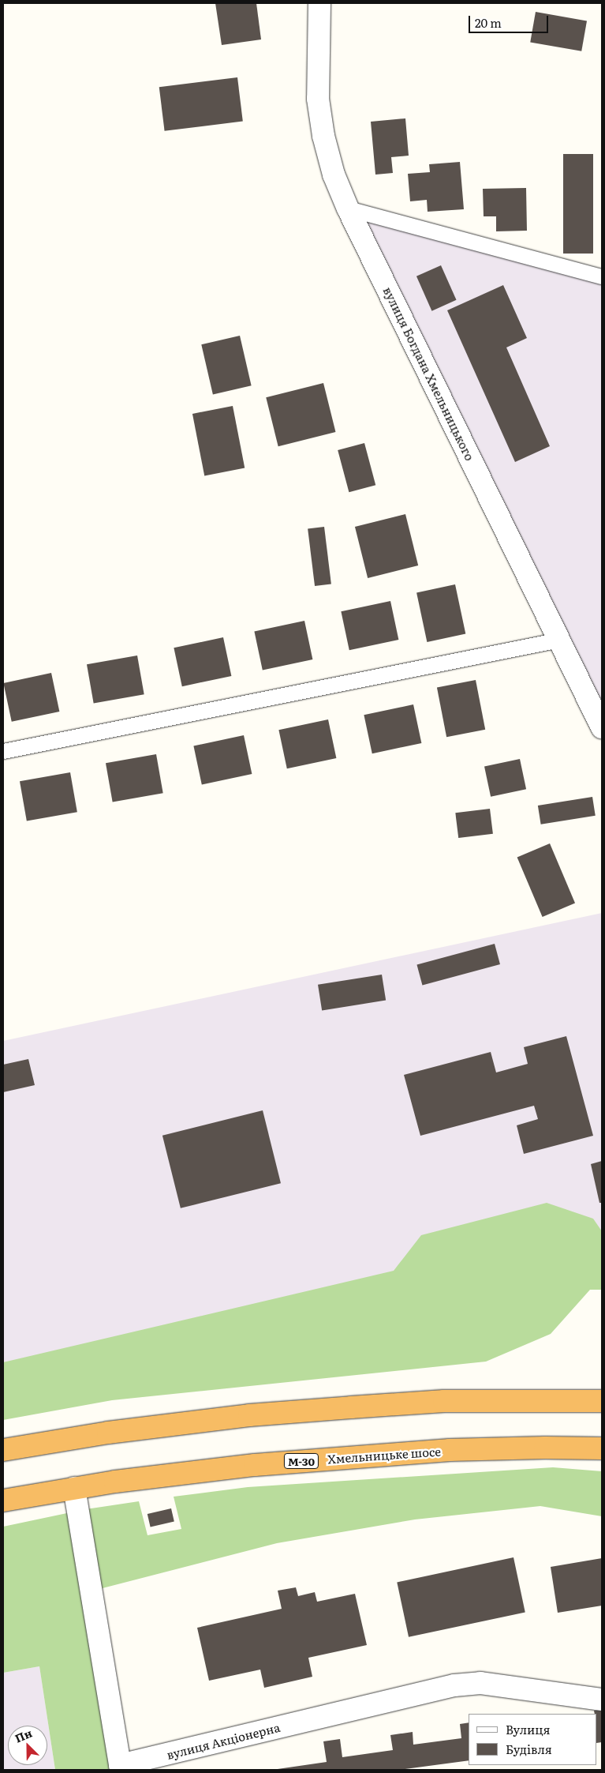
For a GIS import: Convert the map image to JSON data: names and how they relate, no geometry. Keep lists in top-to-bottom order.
{
  "streets": {
    "highway": ["Хмельницьке шосе", "М-30"],
    "street": ["вулиця Богдана Хмельницького", "вулиця Акціонерна"]
  },
  "crossings": [
    ["Хмельницьке шосе", "вулиця Акціонерна"]
  ],
  "legend": ["Вулиця", "Будівля"],
  "scale_bar": "20 m",
  "north": "top left"
}
